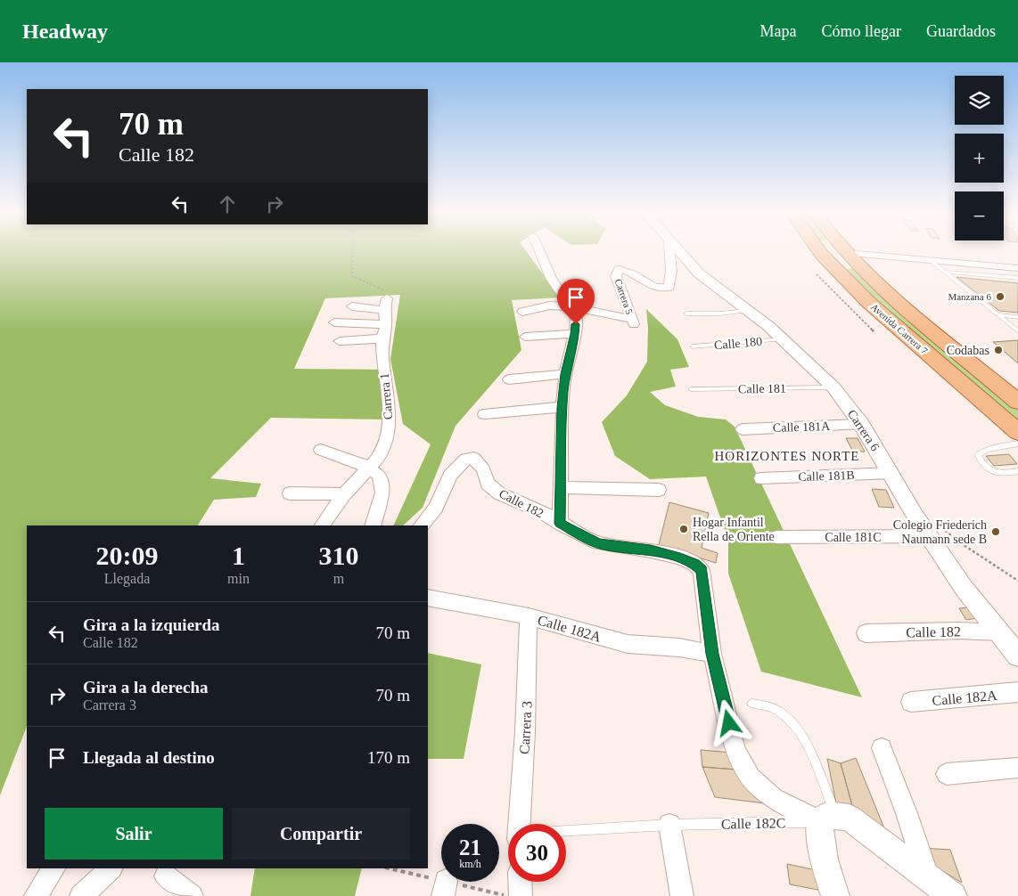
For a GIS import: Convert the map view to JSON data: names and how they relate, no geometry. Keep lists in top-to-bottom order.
{
  "streets": {
    "main road": ["Avenida Carrera 7"],
    "street": [
      "Carrera 5",
      "Carrera 1",
      "Calle 181A",
      "Carrera 6",
      "Calle 181B",
      "Calle 182",
      "Calle 181C",
      "Calle 182A",
      "Carrera 3",
      "Calle 182C"
    ],
    "lane": ["Calle 180", "Calle 181"]
  },
  "crossings": [
    ["Calle 180", "Carrera 6"],
    ["Calle 181", "Carrera 6"],
    ["Calle 181A", "Carrera 6"],
    ["Carrera 6", "Calle 181B"],
    ["Carrera 6", "Calle 182"],
    ["Carrera 6", "Calle 181C"],
    ["Calle 182", "Calle 182A"],
    ["Calle 182A", "Carrera 3"]
  ],
  "districts": ["HORIZONTES NORTE"],
  "places": [
    "Manzana 6",
    "Codabas",
    "Hogar Infantil Rella de Oriente",
    "Colegio Friederich Naumann sede B"
  ],
  "page": {
    "header": "Headway",
    "nav": ["Mapa", "Cómo llegar", "Guardados"],
    "map_buttons": ["+", "−"],
    "turn": ["70 m", "Calle 182"],
    "eta": [
      "20:09",
      "Llegada",
      "1",
      "min",
      "310",
      "m"
    ],
    "list": [
      {
        "name": "Gira a la izquierda",
        "note": "Calle 182",
        "value": "70 m"
      },
      {
        "name": "Gira a la derecha",
        "note": "Carrera 3",
        "value": "70 m"
      },
      {
        "name": "Llegada al destino",
        "value": "170 m"
      }
    ],
    "buttons": ["Salir", "Compartir"],
    "speed": "21 km/h",
    "limit": "30"
  }
}
